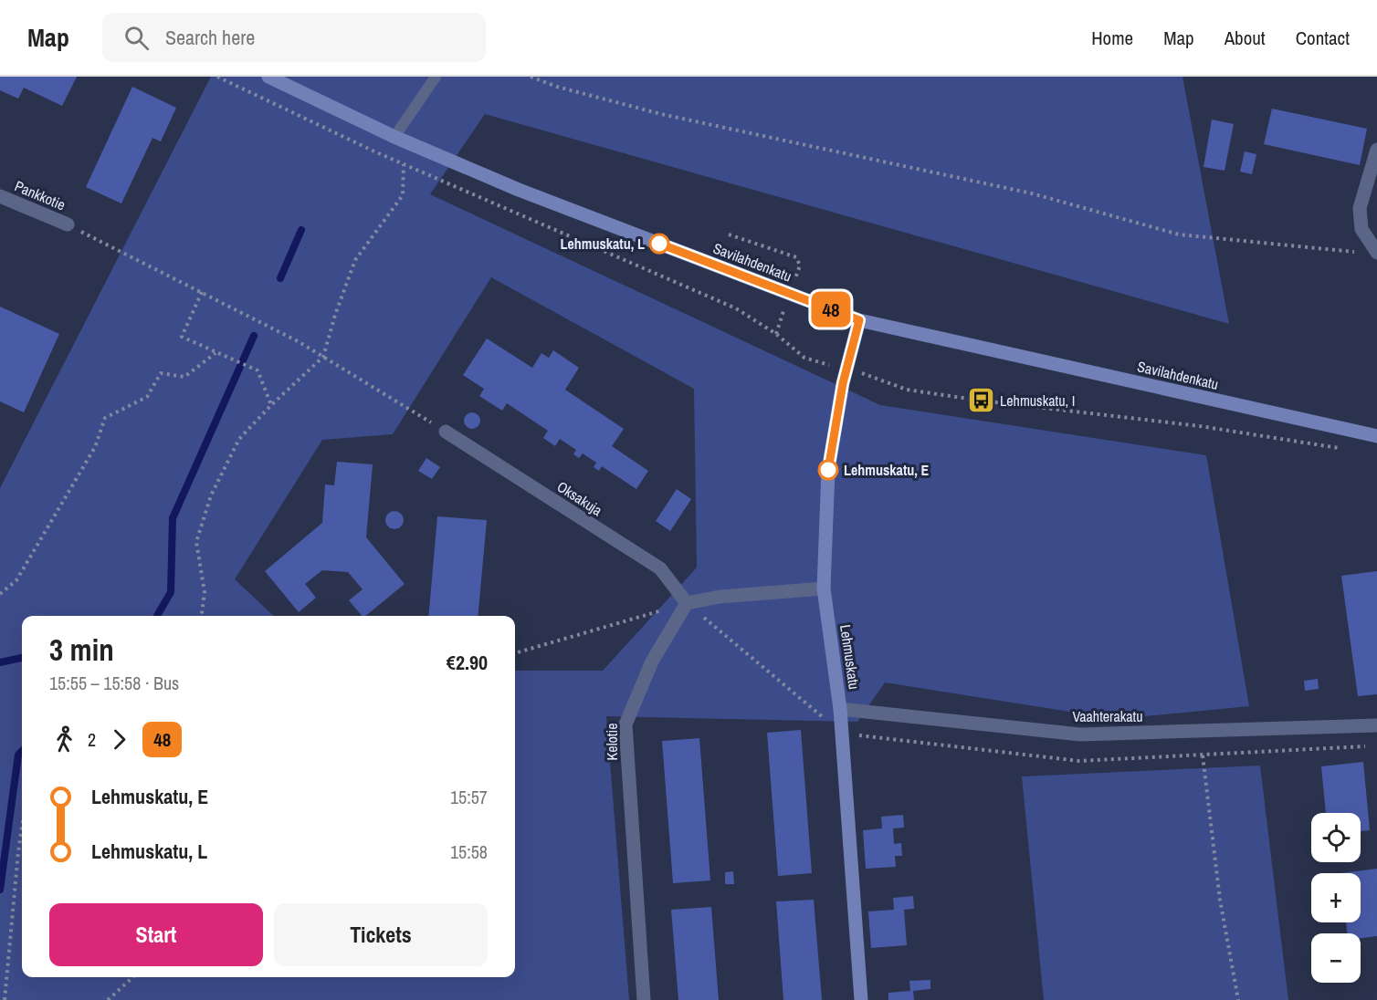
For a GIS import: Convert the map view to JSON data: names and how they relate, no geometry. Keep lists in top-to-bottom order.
{
  "streets": {
    "main road": ["Savilahdenkatu", "Lehmuskatu"],
    "street": [
      "Pankkotie",
      "Oksakuja",
      "Vaahterakatu",
      "Kelotie"
    ]
  },
  "crossings": [
    ["Savilahdenkatu", "Lehmuskatu"],
    ["Oksakuja", "Kelotie"],
    ["Lehmuskatu", "Vaahterakatu"]
  ],
  "places": {
    "other": ["Lehmuskatu, L", "Lehmuskatu, E"],
    "bus stop": ["Lehmuskatu, I"]
  },
  "lines": ["bus line 48"],
  "page": {
    "header": "Map",
    "search": "Search here",
    "nav": [
      "Home",
      "Map",
      "About",
      "Contact"
    ],
    "on_map": "48",
    "heading": ["3 min", "15:55 – 15:58 · Bus", "€2.90"],
    "legs": ["2", "48"],
    "list": [
      {
        "name": "Lehmuskatu, E",
        "value": "15:57"
      },
      {
        "name": "Lehmuskatu, L",
        "value": "15:58"
      }
    ],
    "map_buttons": ["+", "−"],
    "buttons": ["Start", "Tickets"]
  }
}
